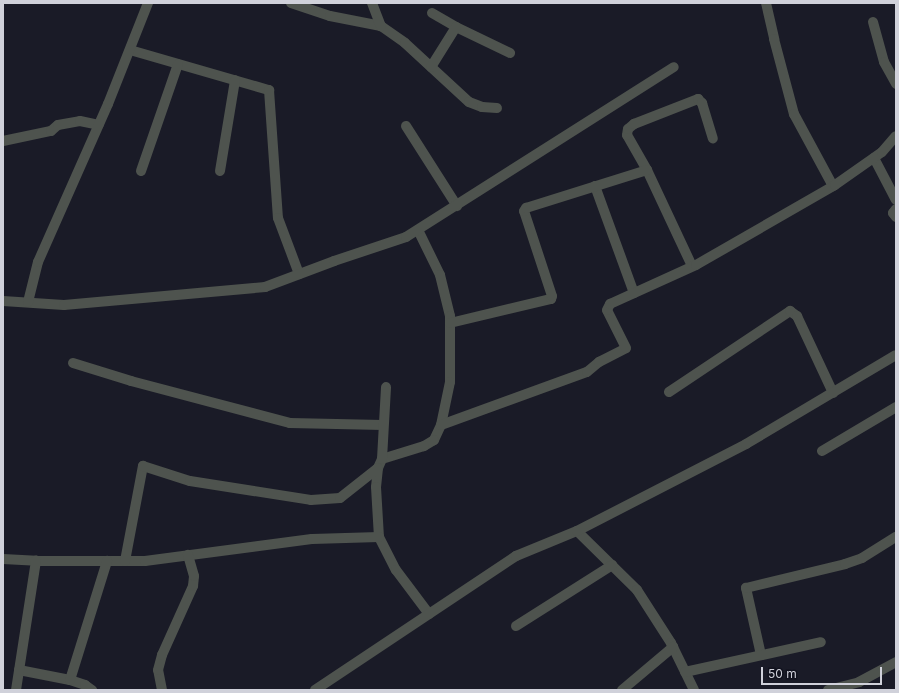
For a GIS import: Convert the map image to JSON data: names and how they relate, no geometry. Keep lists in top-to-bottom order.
{
  "scale_bar": "50 m"
}
